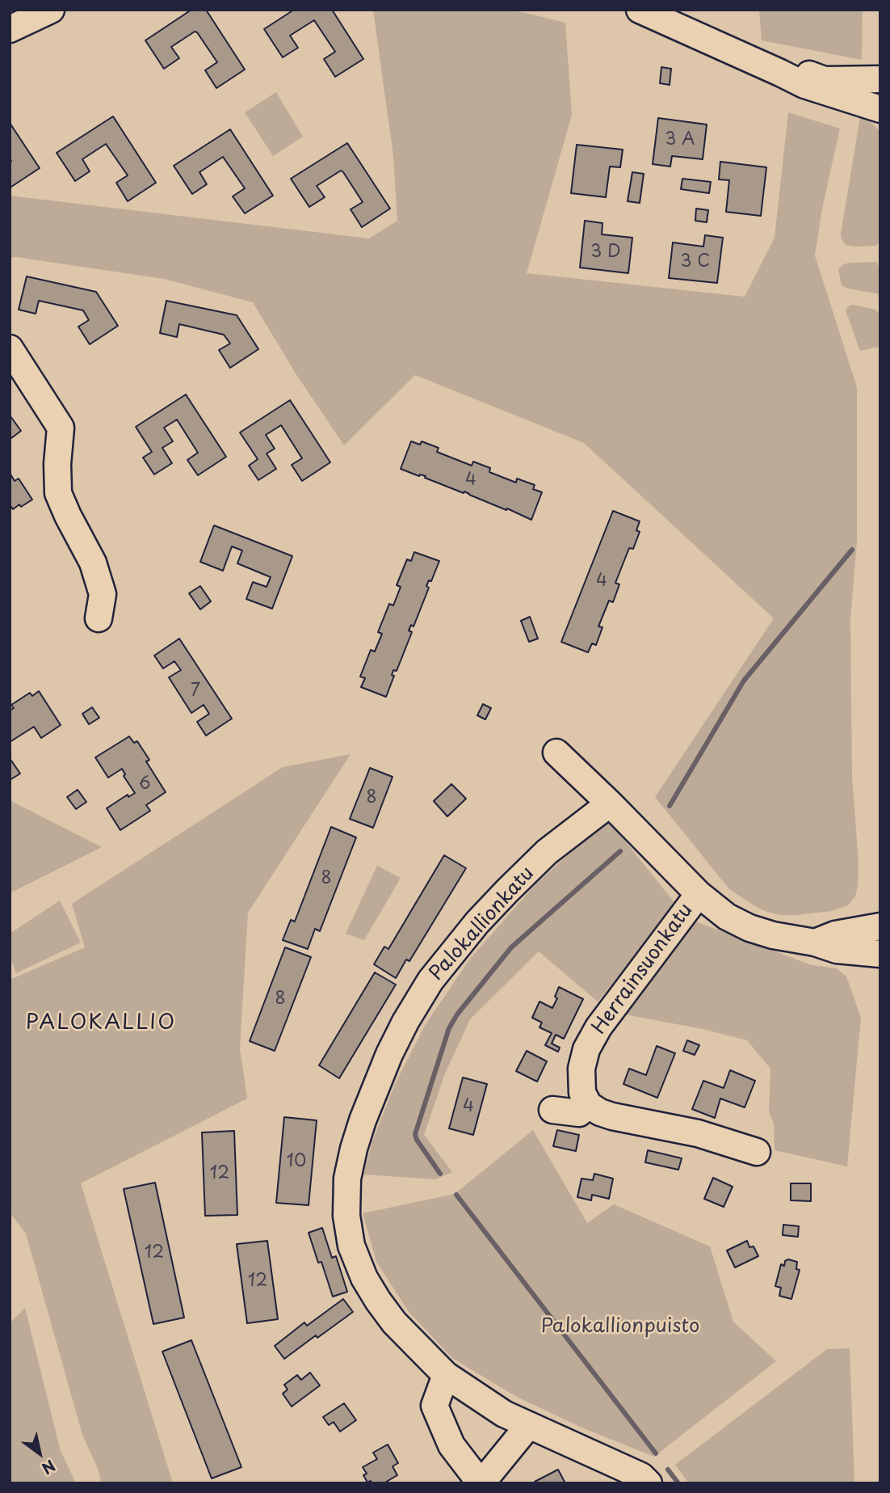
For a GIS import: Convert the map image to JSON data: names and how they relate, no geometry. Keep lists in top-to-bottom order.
{
  "streets": {
    "street": ["Palokallionkatu", "Herrainsuonkatu"]
  },
  "districts": ["PALOKALLIO"],
  "parks": ["Palokallionpuisto"],
  "house_numbers": [
    "3 A",
    "3 D",
    "3 C",
    "4",
    "4",
    "7",
    "6",
    "8",
    "8",
    "8",
    "4",
    "10",
    "12",
    "12",
    "12"
  ],
  "north": "bottom right"
}
